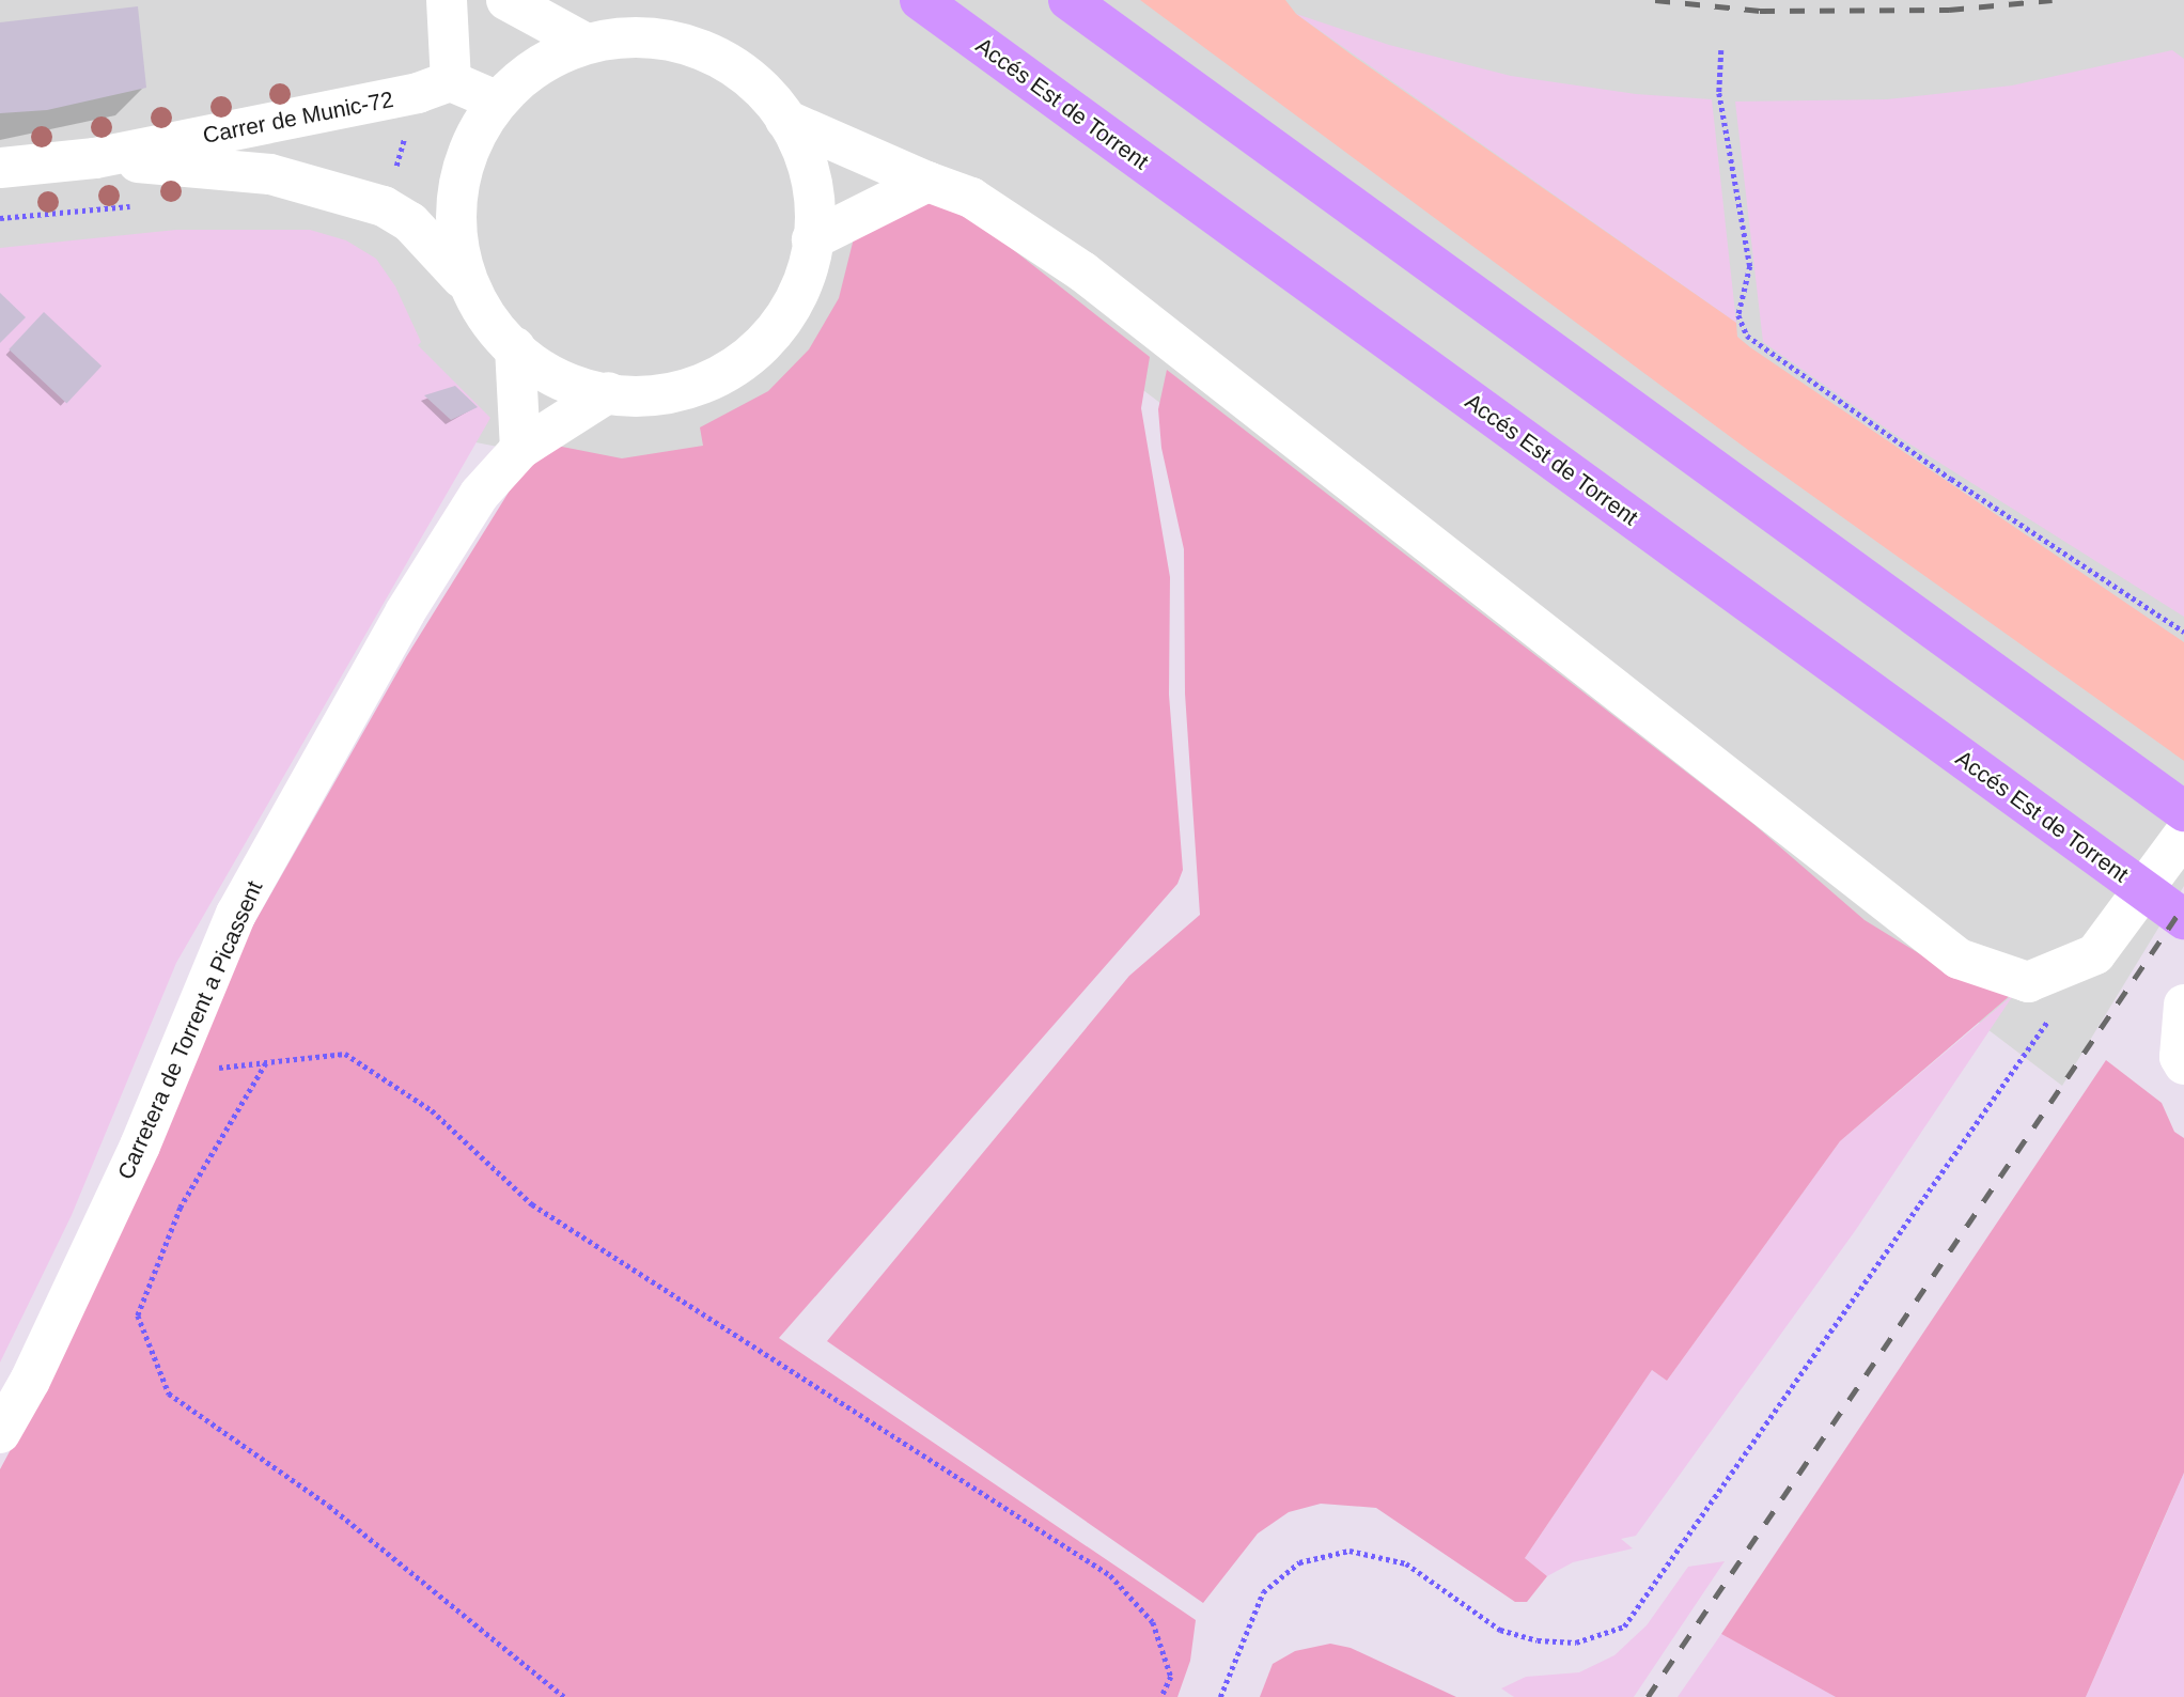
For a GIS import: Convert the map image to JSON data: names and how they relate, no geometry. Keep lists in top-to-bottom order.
{
  "streets": {
    "main road": ["Accés Est de Torrent"],
    "street": ["Carrer de Munic-72", "Carretera de Torrent a Picassent"]
  },
  "crossings": [
    ["Carrer de Munic-72", "Carretera de Torrent a Picassent"]
  ]
}
